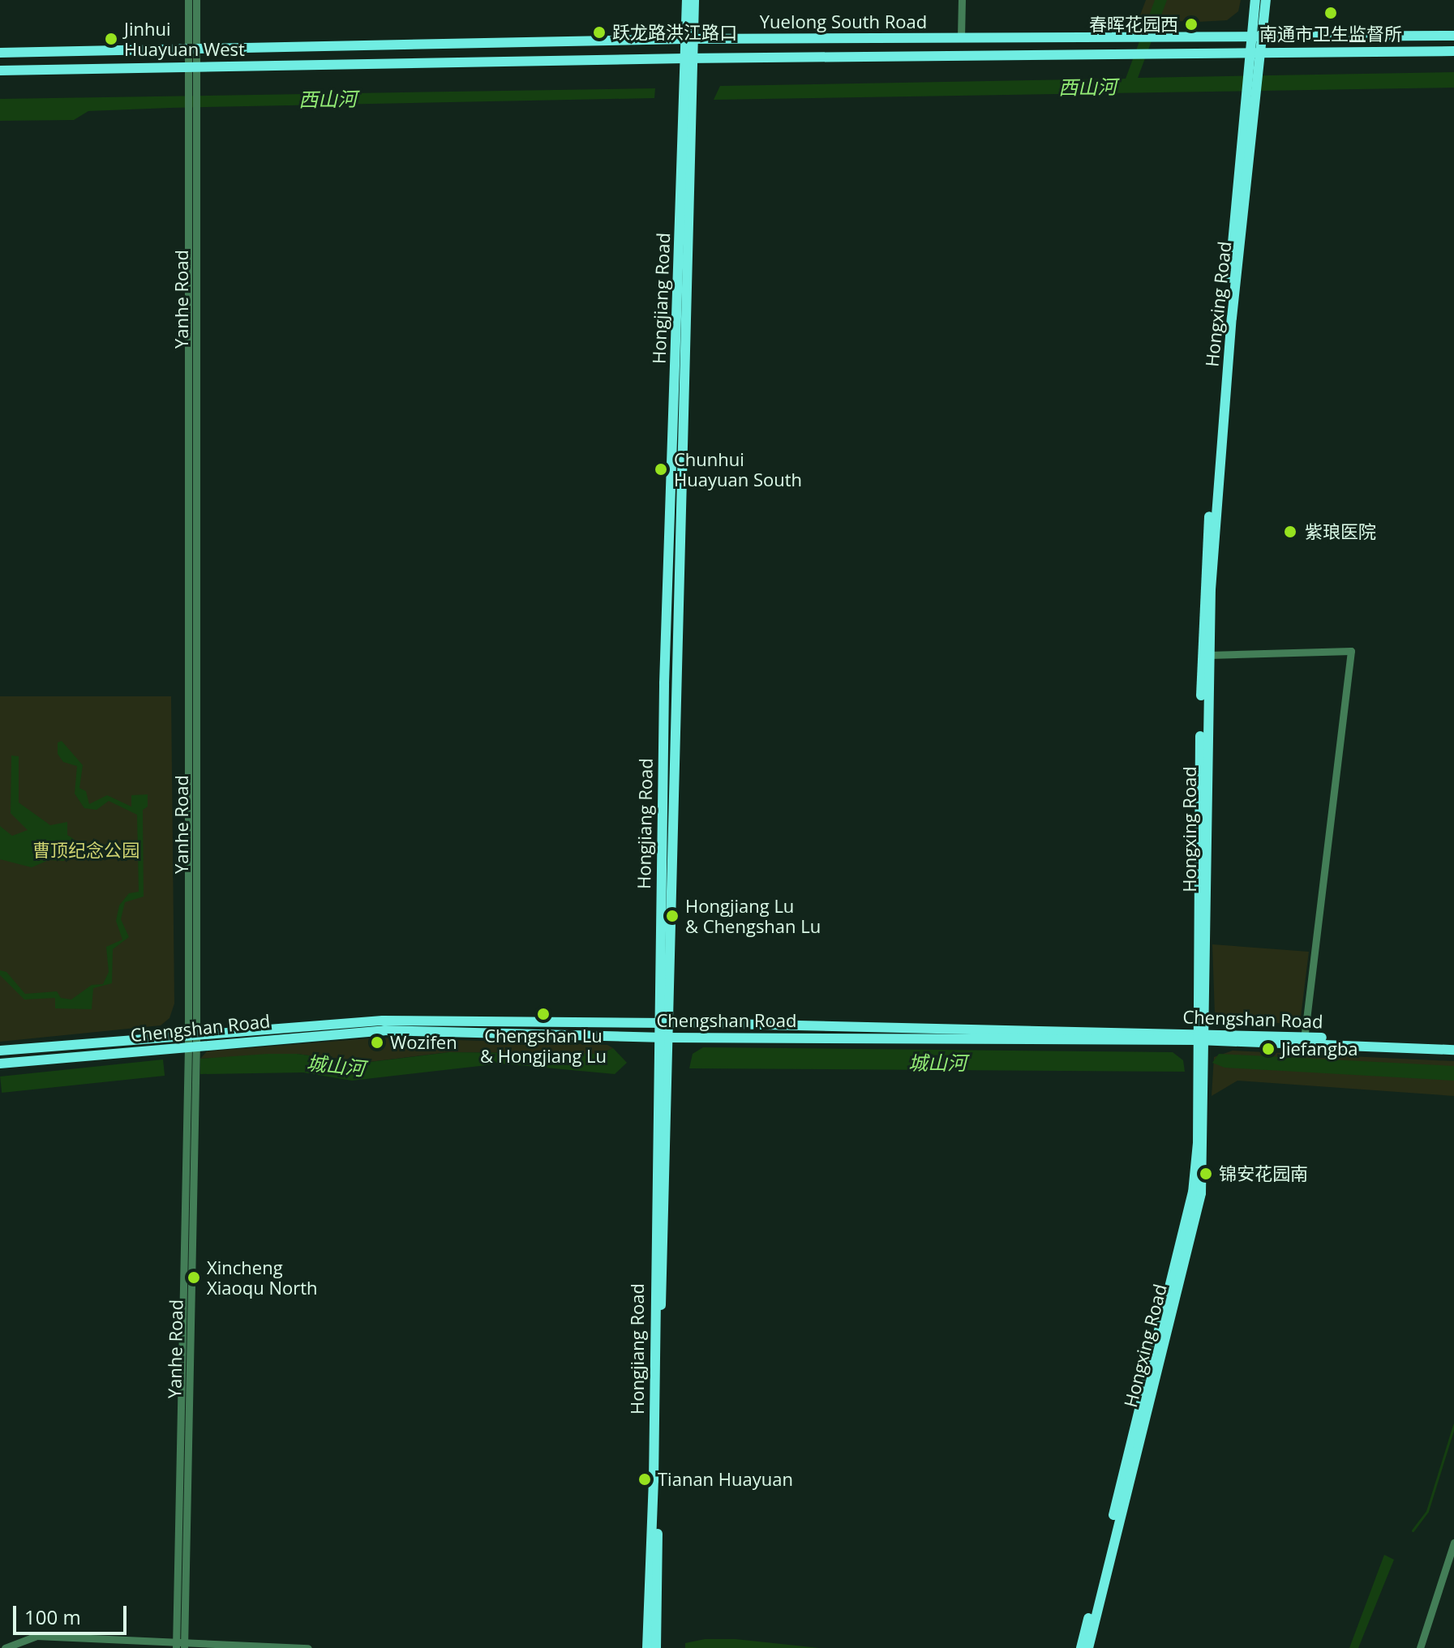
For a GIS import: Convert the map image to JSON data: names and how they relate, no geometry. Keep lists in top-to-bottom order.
{
  "streets": {
    "main road": [
      "Yuelong South Road",
      "Hongjiang Road",
      "Hongxing Road",
      "Chengshan Road"
    ],
    "street": ["Yanhe Road"]
  },
  "crossings": [
    ["Yuelong South Road", "Hongjiang Road"],
    ["Yuelong South Road", "Yanhe Road"],
    ["Yuelong South Road", "Hongxing Road"],
    ["Hongjiang Road", "Chengshan Road"],
    ["Yanhe Road", "Chengshan Road"],
    ["Hongxing Road", "Chengshan Road"]
  ],
  "water": ["西山河", "城山河"],
  "parks": ["曹顶纪念公园"],
  "places": [
    "南通市卫生监督所",
    "春晖花园西",
    "跃龙路洪江路口",
    "Jinhui Huayuan West",
    "Chunhui Huayuan South",
    "紫琅医院",
    "Hongjiang Lu & Chengshan Lu",
    "Chengshan Lu & Hongjiang Lu",
    "Wozifen",
    "Jiefangba",
    "锦安花园南",
    "Xincheng Xiaoqu North",
    "Tianan Huayuan"
  ],
  "scale_bar": "100 m"
}
